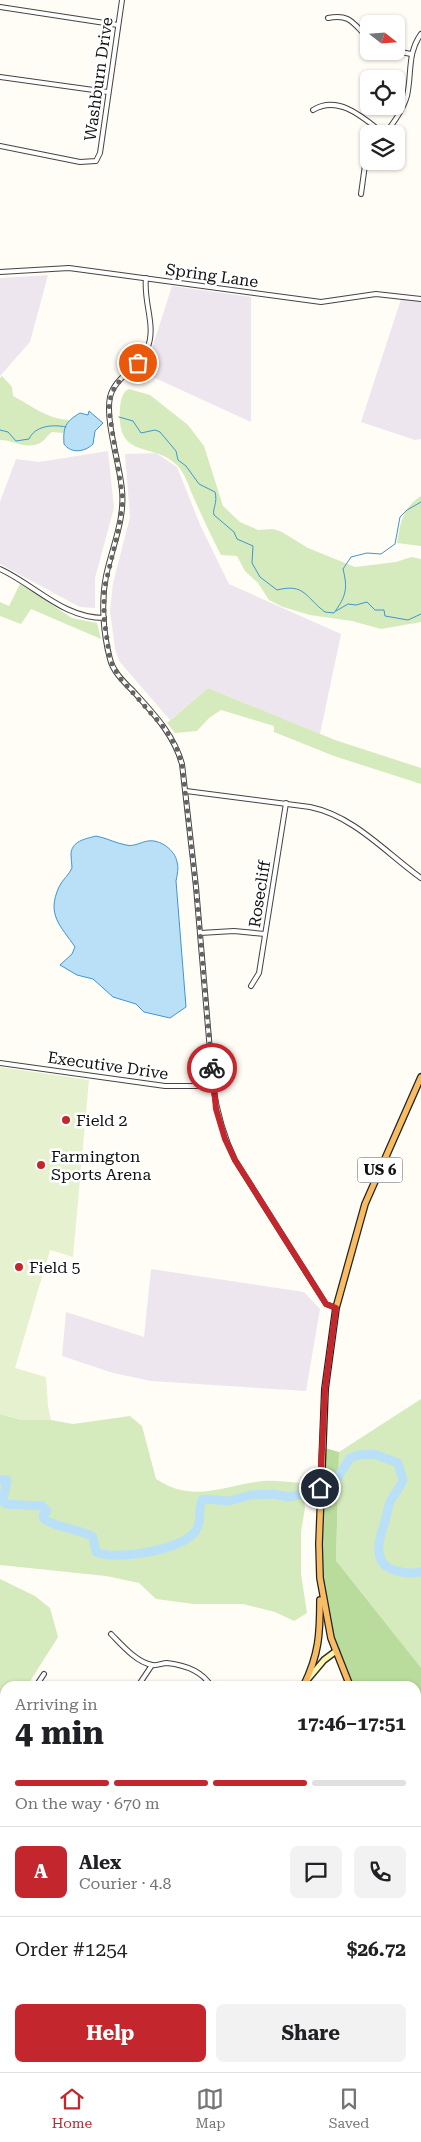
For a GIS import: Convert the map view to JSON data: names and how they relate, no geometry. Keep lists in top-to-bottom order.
{
  "streets": {
    "highway": ["US 6"],
    "street": [
      "Washburn Drive",
      "Spring Lane",
      "Rosecliff",
      "Executive Drive"
    ]
  },
  "places": ["Field 2", "Farmington Sports Arena", "Field 5"],
  "north": "right",
  "page": {
    "heading": ["4 min", "Arriving in", "17:46–17:51"],
    "panel": [
      "Alex",
      "Courier · 4.8",
      "Order #1254",
      "$26.72"
    ],
    "bar": "On the way · 670 m",
    "round": "A",
    "buttons": ["Help", "Share"],
    "tabs": ["Home", "Map", "Saved"]
  }
}
